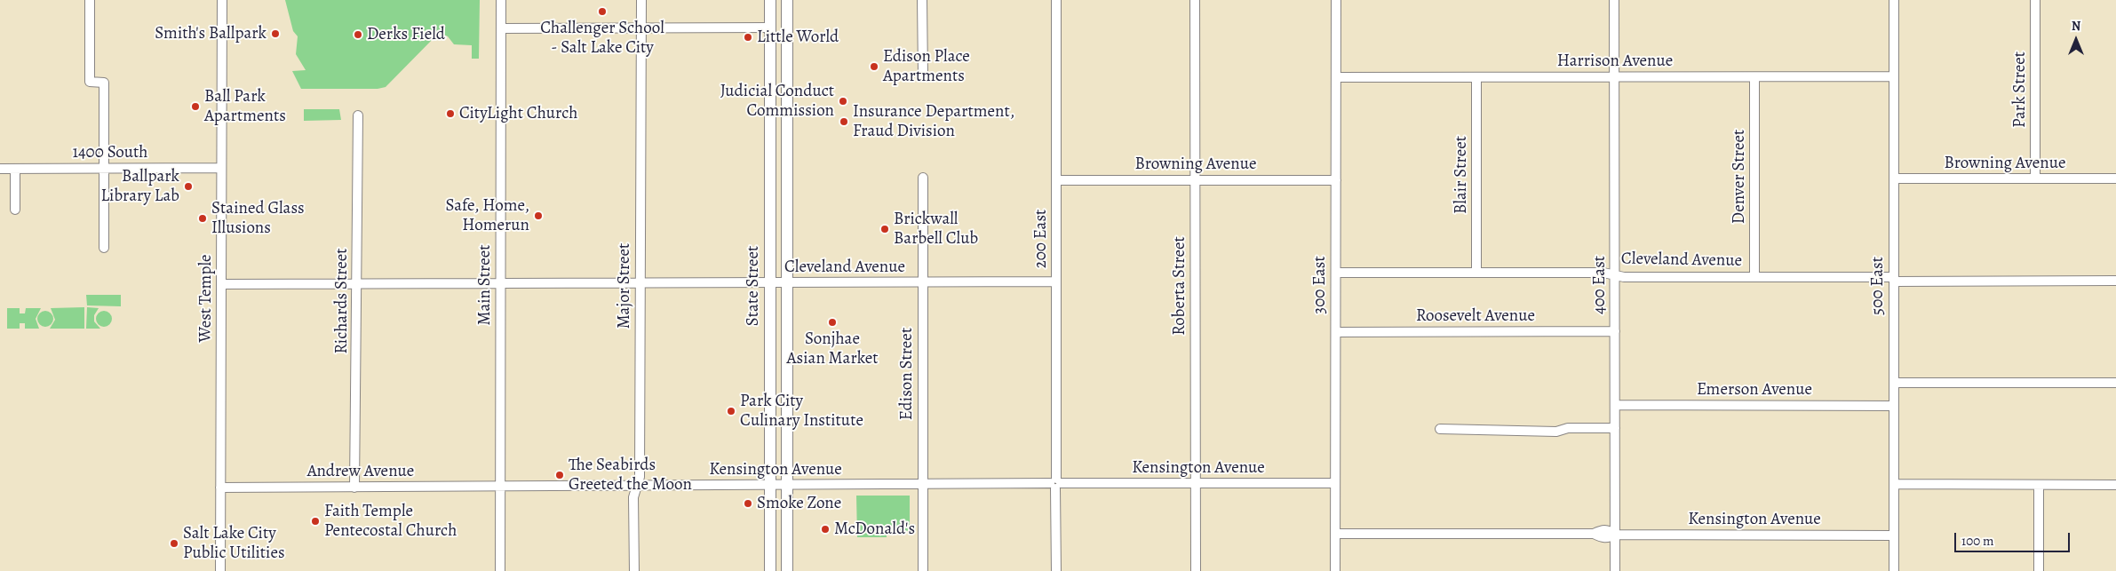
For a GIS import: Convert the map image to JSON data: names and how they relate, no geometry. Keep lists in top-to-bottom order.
{
  "streets": {
    "main road": ["State Street"],
    "street": [
      "Harrison Avenue",
      "Park Street",
      "1400 South",
      "Browning Avenue",
      "Blair Street",
      "Denver Street",
      "200 East",
      "Cleveland Avenue",
      "Main Street",
      "300 East",
      "400 East",
      "Major Street",
      "Roberta Street",
      "500 East",
      "West Temple",
      "Richards Street",
      "Roosevelt Avenue",
      "Edison Street",
      "Emerson Avenue",
      "Kensington Avenue",
      "Andrew Avenue"
    ]
  },
  "crossings": [
    ["Harrison Avenue", "Blair Street"],
    ["Harrison Avenue", "Denver Street"],
    ["Harrison Avenue", "300 East"],
    ["Harrison Avenue", "400 East"],
    ["Harrison Avenue", "500 East"],
    ["Park Street", "Browning Avenue"],
    ["1400 South", "West Temple"],
    ["Browning Avenue", "200 East"],
    ["Browning Avenue", "300 East"],
    ["Browning Avenue", "Roberta Street"],
    ["Browning Avenue", "500 East"],
    ["Blair Street", "Cleveland Avenue"],
    ["Denver Street", "Cleveland Avenue"],
    ["200 East", "Cleveland Avenue"],
    ["200 East", "Kensington Avenue"],
    ["Cleveland Avenue", "Main Street"],
    ["Cleveland Avenue", "300 East"],
    ["Cleveland Avenue", "400 East"],
    ["Cleveland Avenue", "Major Street"],
    ["Cleveland Avenue", "State Street"],
    ["Cleveland Avenue", "500 East"],
    ["Cleveland Avenue", "West Temple"],
    ["Cleveland Avenue", "Richards Street"],
    ["Cleveland Avenue", "Edison Street"],
    ["Main Street", "Kensington Avenue"],
    ["Main Street", "Andrew Avenue"],
    ["300 East", "Roosevelt Avenue"],
    ["300 East", "Kensington Avenue"],
    ["400 East", "Roosevelt Avenue"],
    ["400 East", "Emerson Avenue"],
    ["400 East", "Kensington Avenue"],
    ["Major Street", "Kensington Avenue"],
    ["State Street", "Kensington Avenue"],
    ["Roberta Street", "Kensington Avenue"],
    ["500 East", "Emerson Avenue"],
    ["500 East", "Kensington Avenue"],
    ["West Temple", "Andrew Avenue"],
    ["Richards Street", "Andrew Avenue"],
    ["Edison Street", "Kensington Avenue"],
    ["Kensington Avenue", "Andrew Avenue"]
  ],
  "places": [
    "Challenger School - Salt Lake City",
    "Smith's Ballpark",
    "Derks Field",
    "Little World",
    "Edison Place Apartments",
    "Judicial Conduct Commission",
    "Ball Park Apartments",
    "CityLight Church",
    "Insurance Department, Fraud Division",
    "Ballpark Library Lab",
    "Safe, Home, Homerun",
    "Stained Glass Illusions",
    "Brickwall Barbell Club",
    "Sonjhae Asian Market",
    "Park City Culinary Institute",
    "The Seabirds Greeted the Moon",
    "Smoke Zone",
    "Faith Temple Pentecostal Church",
    "McDonald's",
    "Salt Lake City Public Utilities"
  ],
  "scale_bar": "100 m",
  "north": "top"
}
